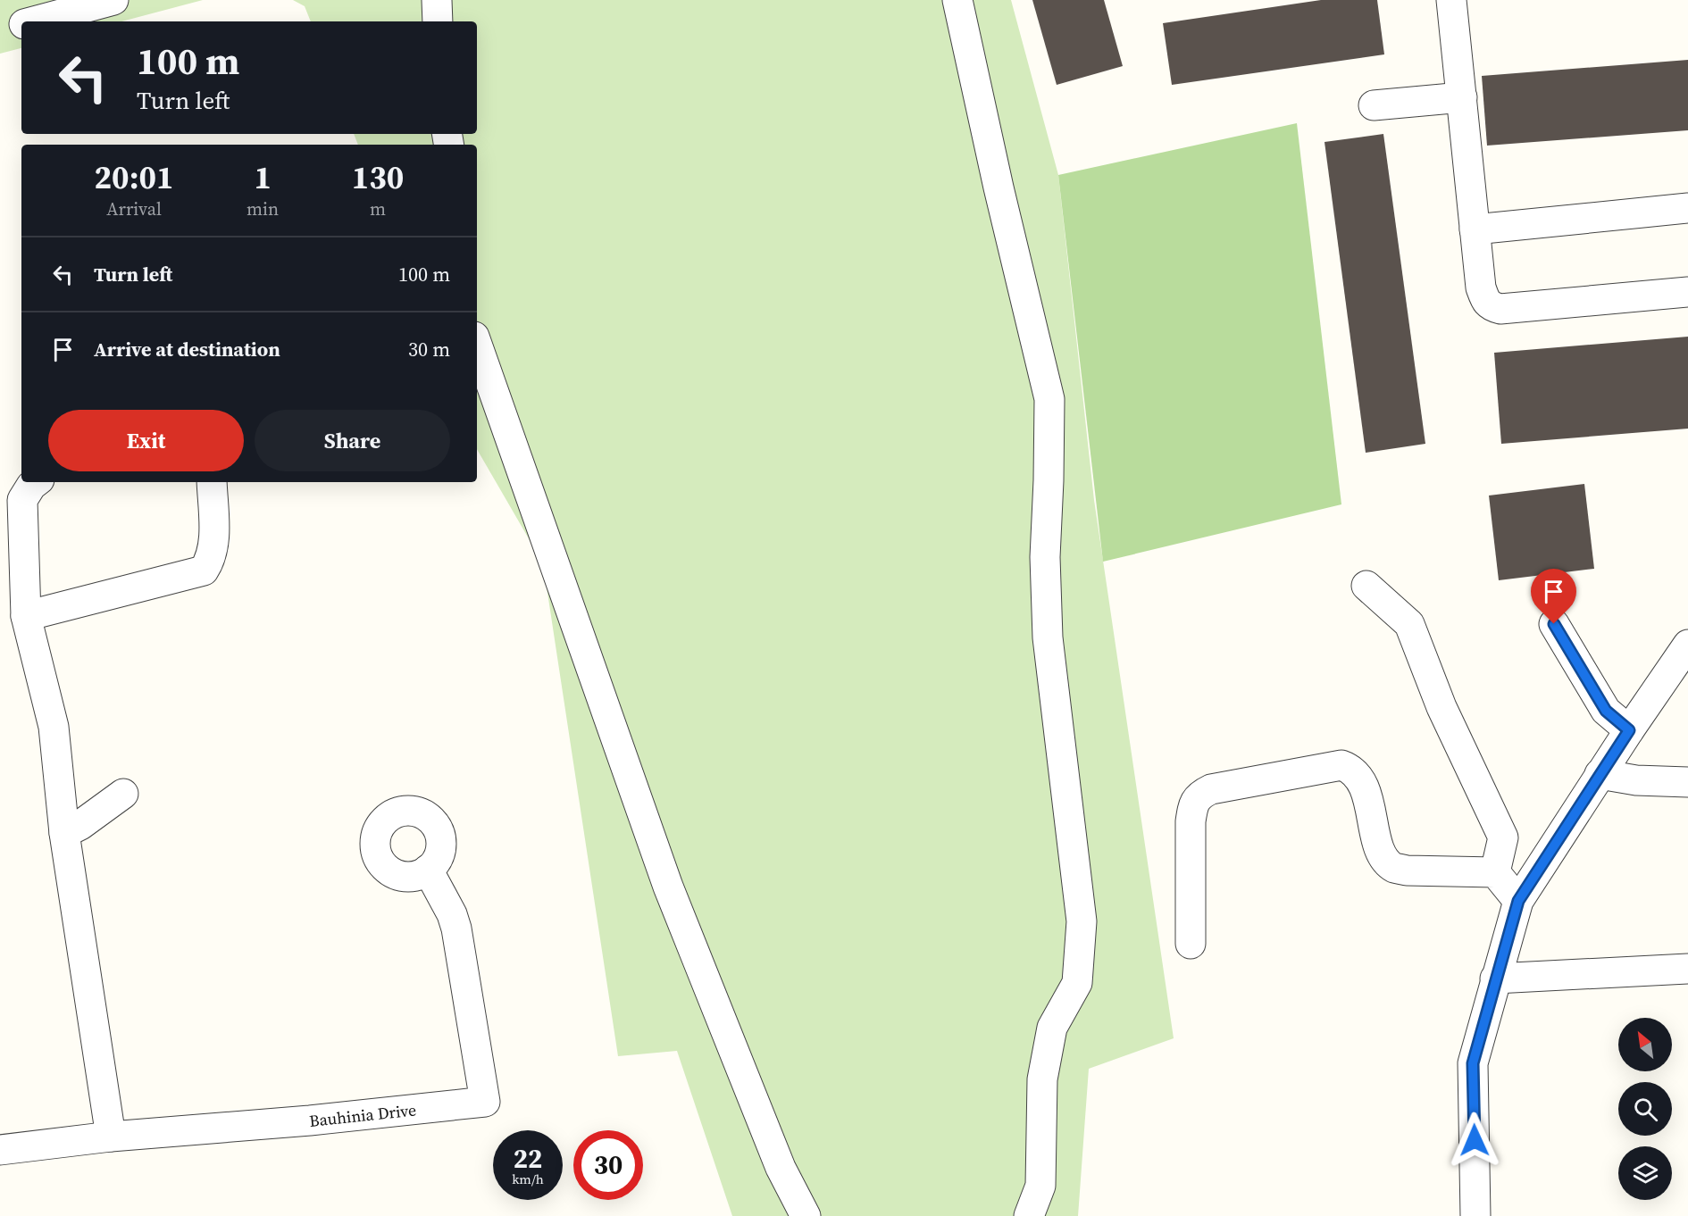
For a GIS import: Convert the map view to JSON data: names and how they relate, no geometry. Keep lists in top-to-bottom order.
{
  "streets": {
    "street": ["Bauhinia Drive"]
  },
  "north": "top left",
  "page": {
    "turn": ["100 m", "Turn left"],
    "eta": [
      "20:01",
      "Arrival",
      "1",
      "min",
      "130",
      "m"
    ],
    "list": [
      {
        "name": "Turn left",
        "value": "100 m"
      },
      {
        "name": "Arrive at destination",
        "value": "30 m"
      }
    ],
    "buttons": ["Exit", "Share"],
    "speed": "22 km/h",
    "limit": "30"
  }
}
